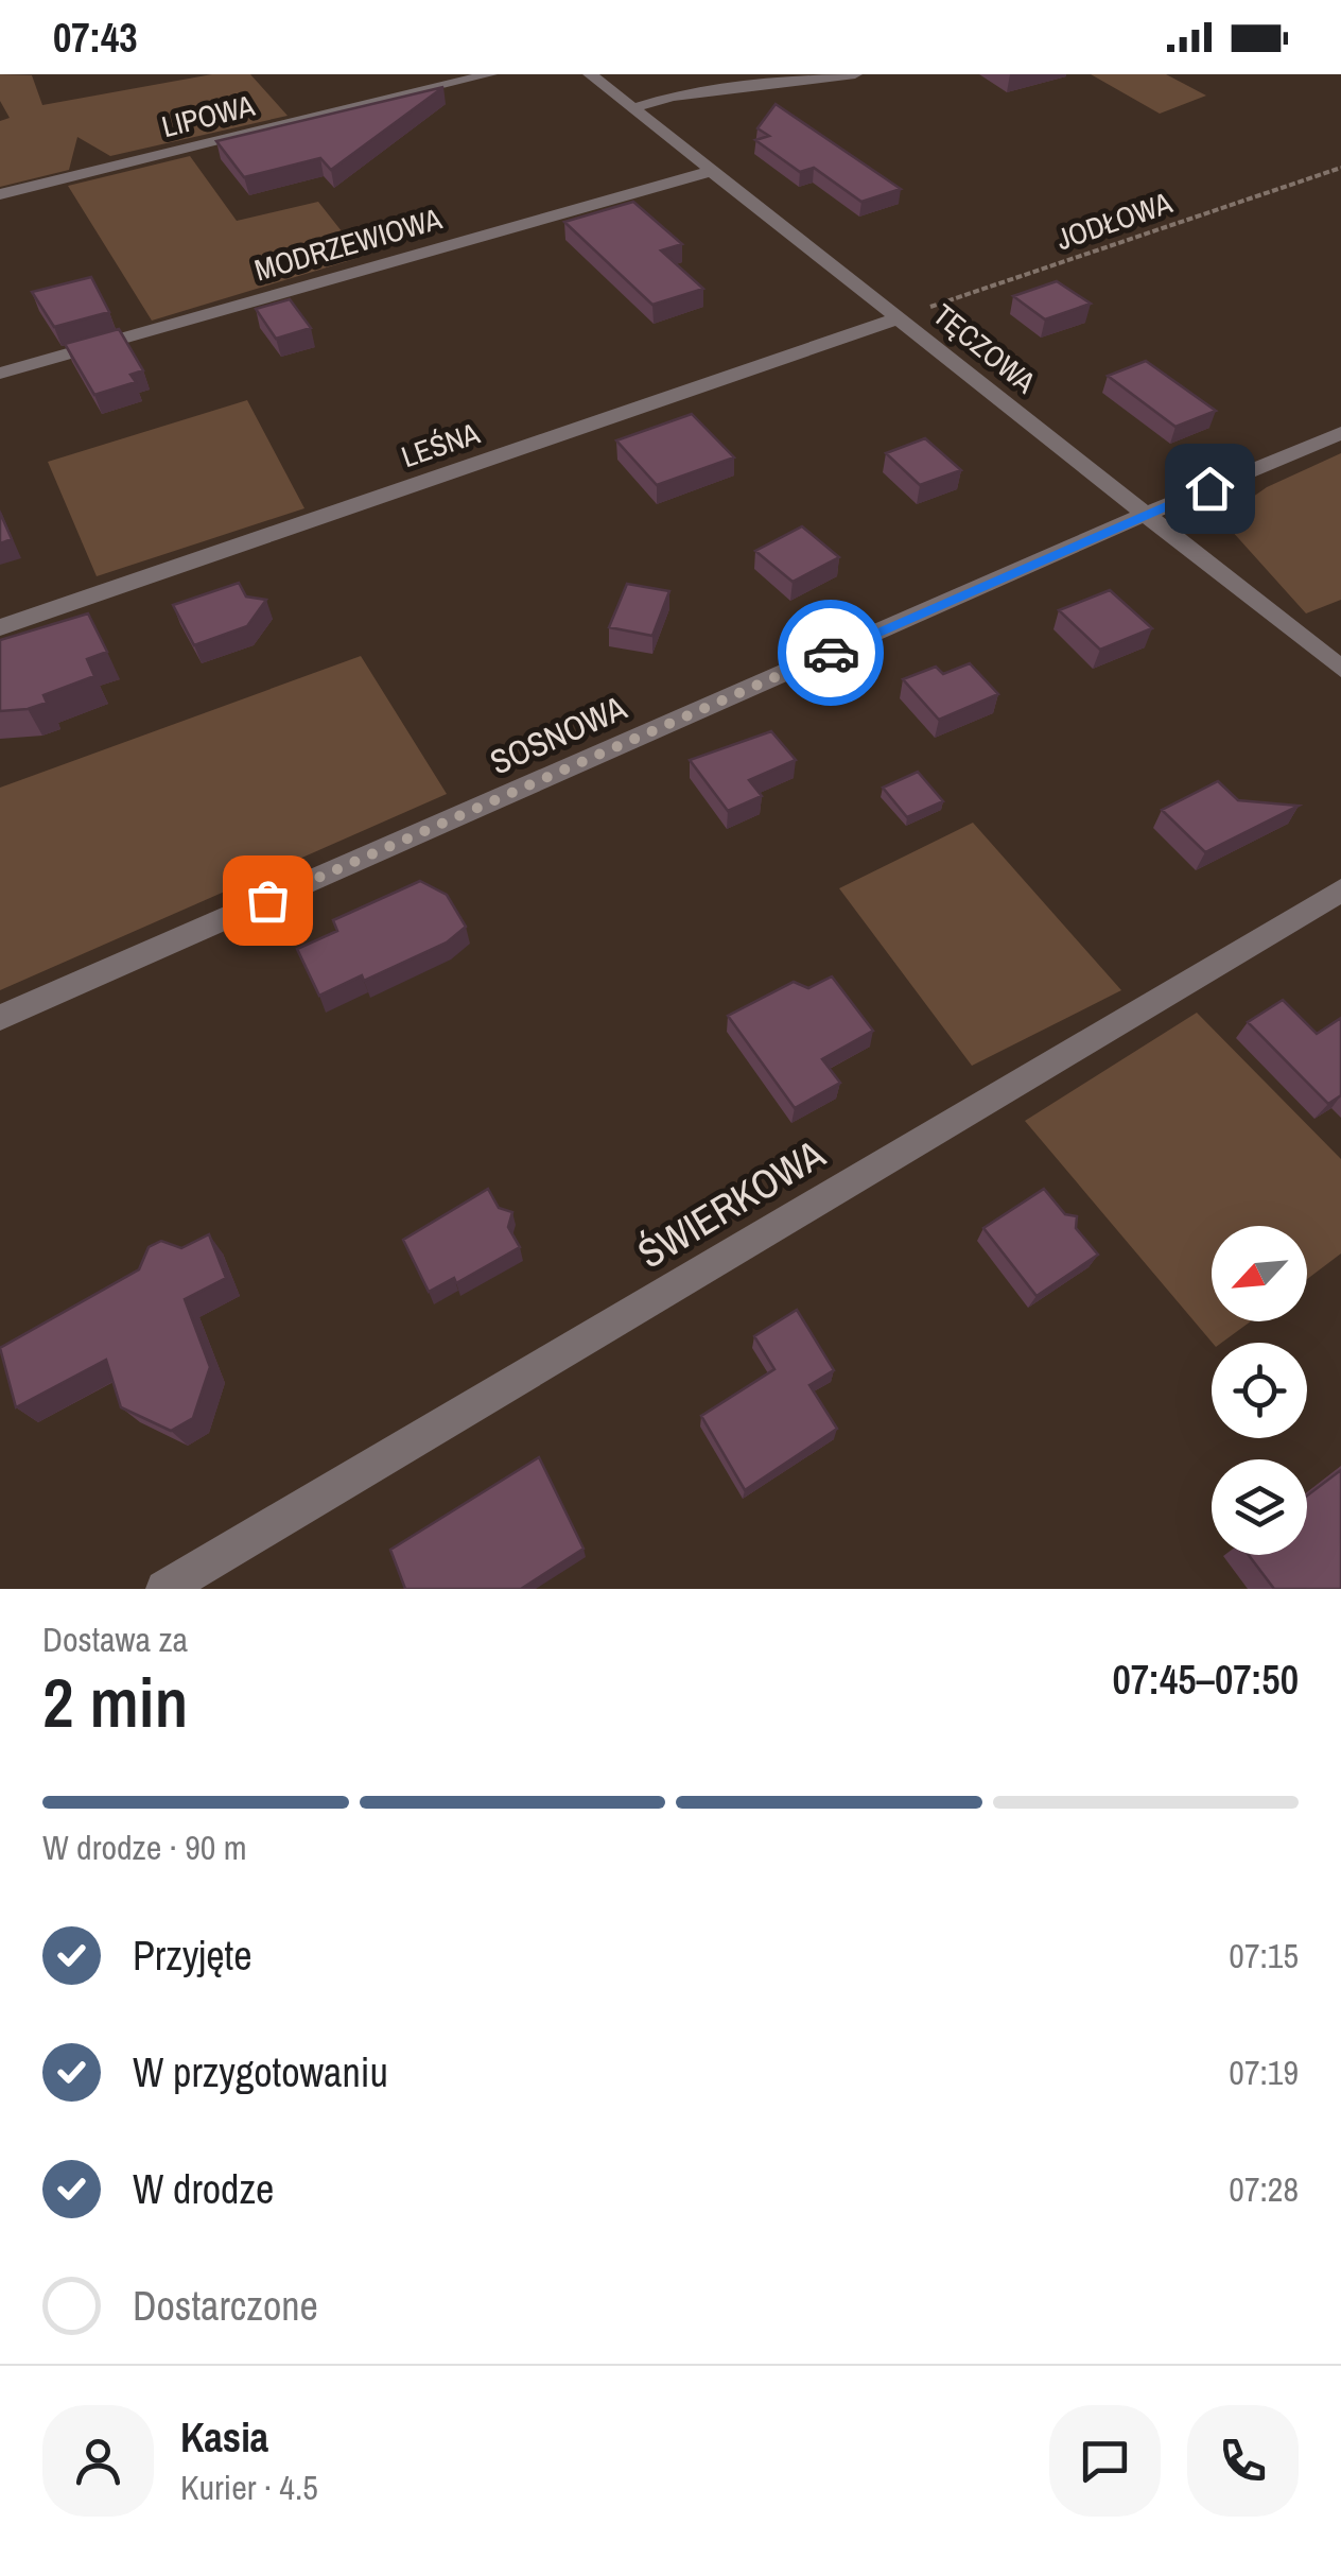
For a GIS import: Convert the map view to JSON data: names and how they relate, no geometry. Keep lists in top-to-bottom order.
{
  "streets": {
    "street": [
      "LIPOWA",
      "MODRZEWIOWA",
      "TĘCZOWA",
      "LEŚNA",
      "SOSNOWA",
      "ŚWIERKOWA"
    ],
    "path": ["JODŁOWA"]
  },
  "crossings": [
    ["JODŁOWA", "TĘCZOWA"],
    ["JODŁOWA", "LEŚNA"],
    ["MODRZEWIOWA", "TĘCZOWA"],
    ["TĘCZOWA", "LEŚNA"],
    ["TĘCZOWA", "SOSNOWA"]
  ],
  "north": "bottom left",
  "page": {
    "status": "07:43",
    "heading": ["2 min", "Dostawa za", "07:45–07:50"],
    "panel": ["Kasia", "Kurier · 4.5"],
    "bar": "W drodze · 90 m",
    "list": [
      ["Przyjęte", "07:15"],
      ["W przygotowaniu", "07:19"],
      ["W drodze", "07:28"],
      "Dostarczone"
    ]
  }
}
